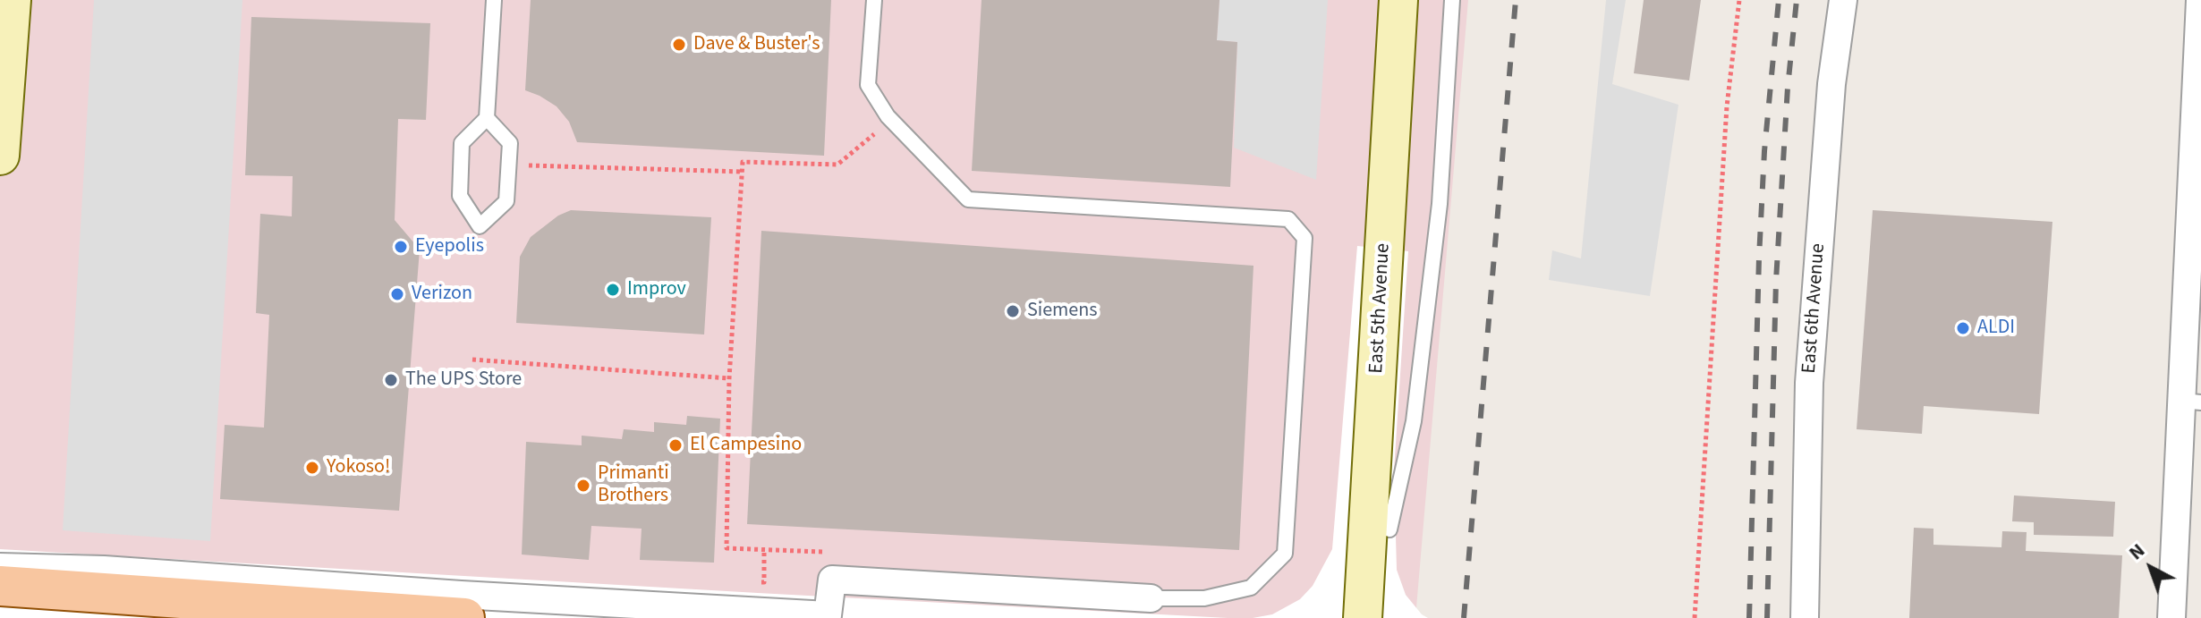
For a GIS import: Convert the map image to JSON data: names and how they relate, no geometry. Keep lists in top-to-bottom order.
{
  "streets": {
    "street": ["East 5th Avenue", "East 6th Avenue"]
  },
  "places": [
    "Dave & Buster's",
    "Eyepolis",
    "Improv",
    "Verizon",
    "Siemens",
    "ALDI",
    "The UPS Store",
    "El Campesino",
    "Yokoso!",
    "Primanti Brothers"
  ],
  "north": "top left"
}
